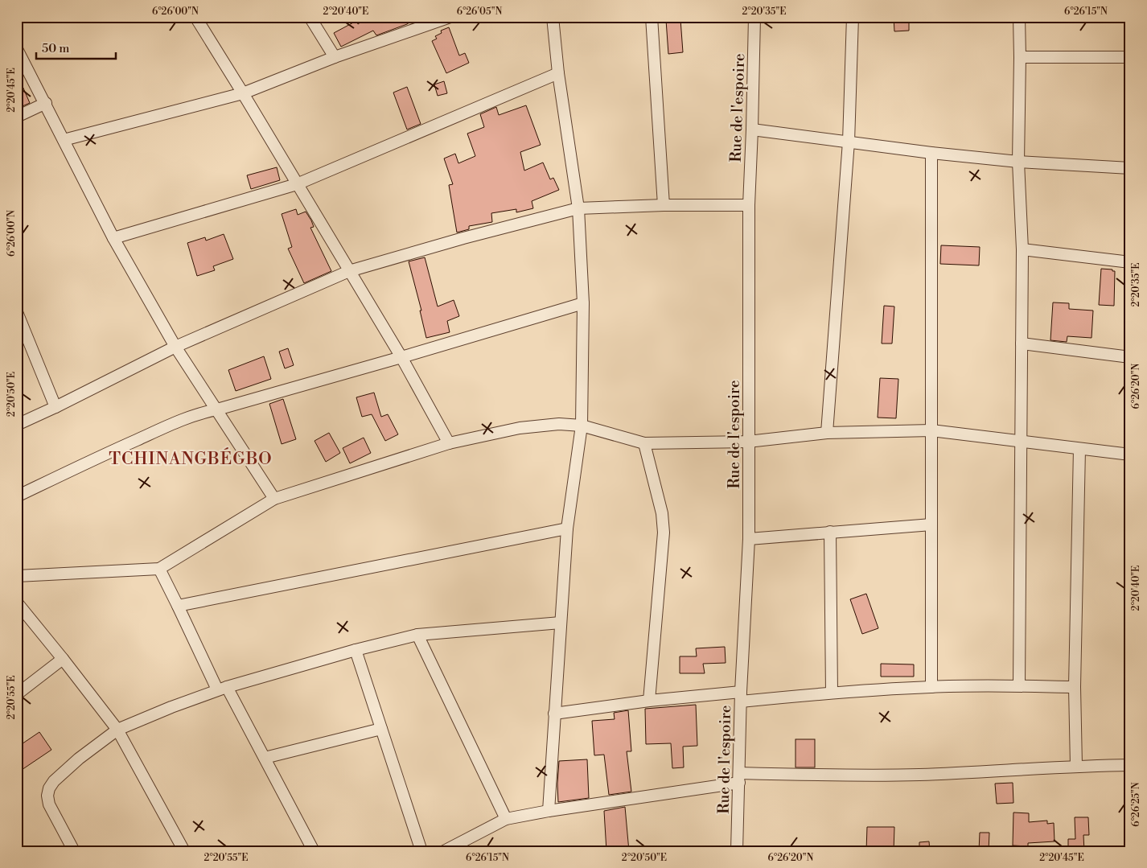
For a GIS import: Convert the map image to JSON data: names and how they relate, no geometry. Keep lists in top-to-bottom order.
{
  "streets": {
    "street": ["Rue de l'espoire"]
  },
  "districts": ["TCHINANGBÉGBO"],
  "scale_bar": "50 m",
  "coordinates": [
    "6°26'00\"N",
    "2°20'40\"E",
    "6°26'05\"N",
    "2°20'35\"E",
    "6°26'15\"N",
    "2°20'45\"E",
    "6°26'20\"N",
    "2°20'50\"E",
    "2°20'55\"E",
    "6°26'25\"N"
  ]
}
